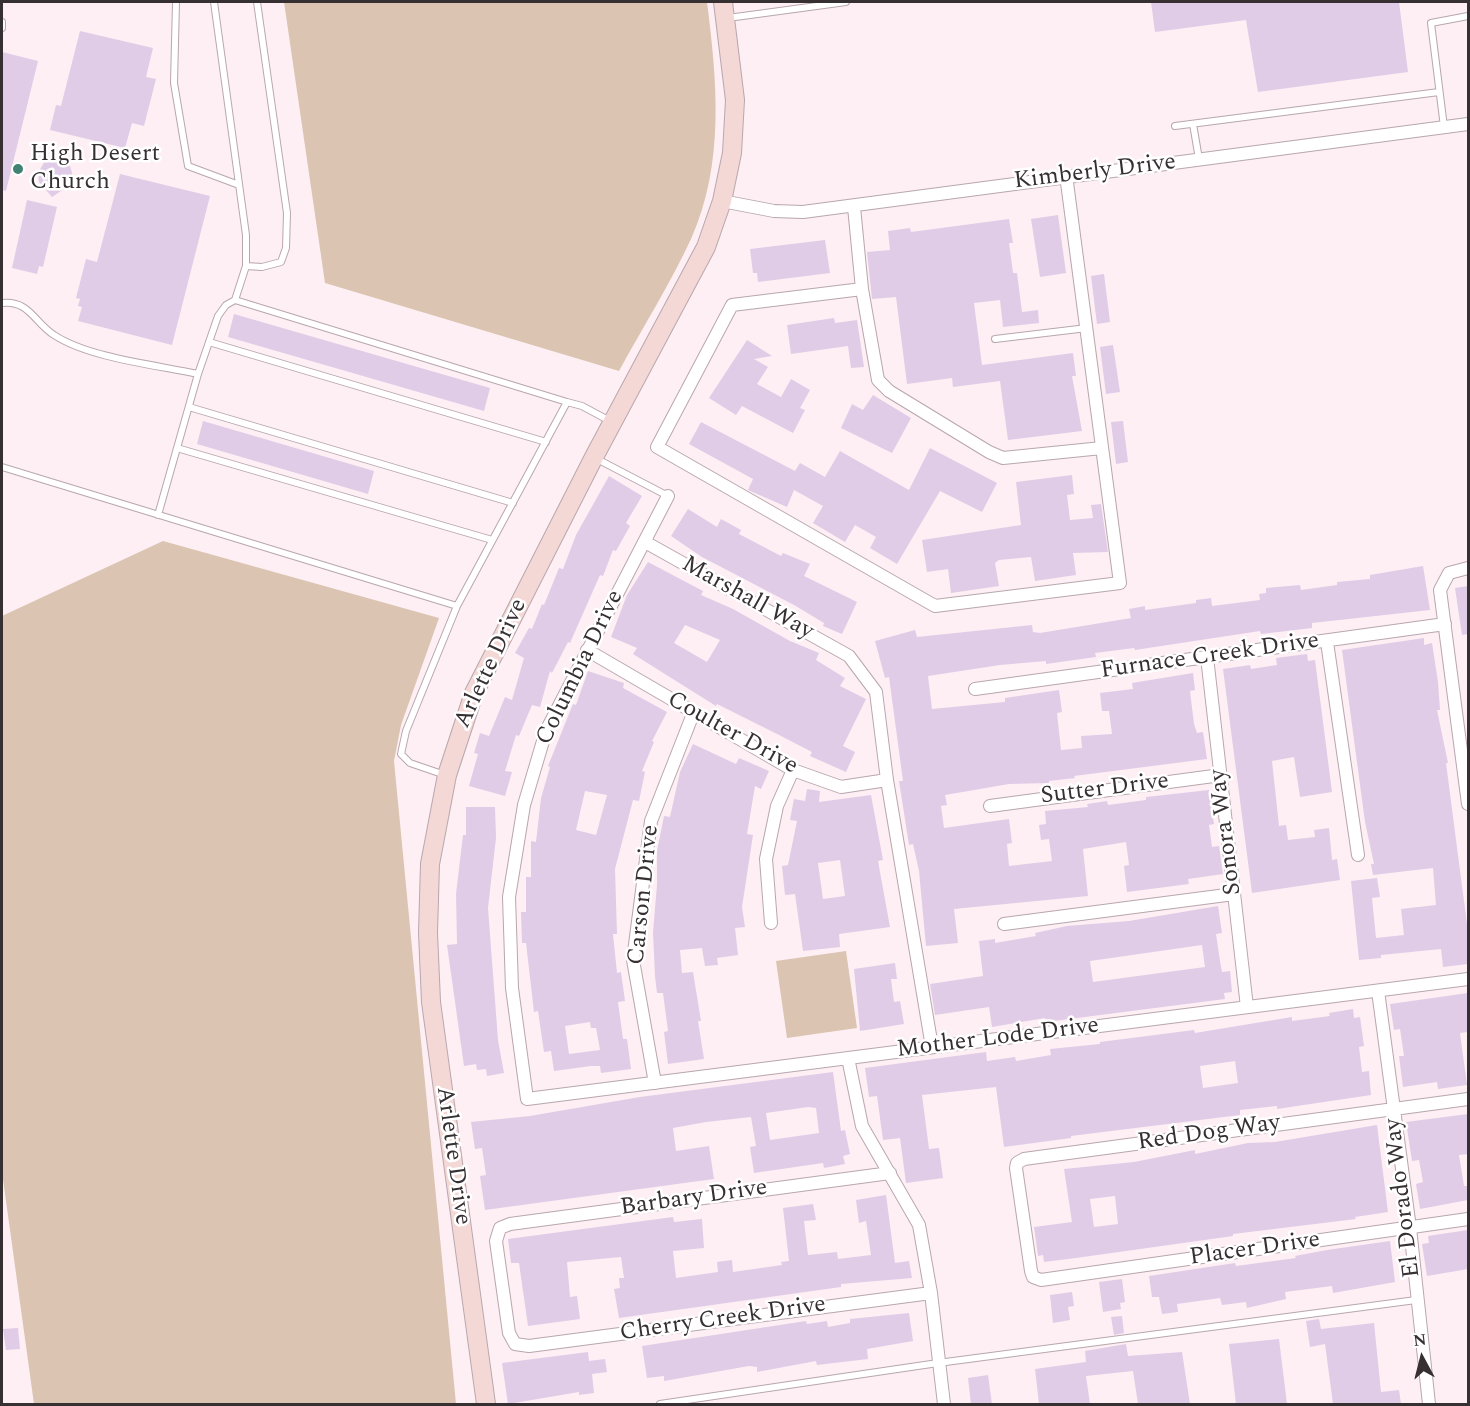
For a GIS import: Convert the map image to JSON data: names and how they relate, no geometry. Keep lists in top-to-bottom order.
{
  "streets": {
    "street": [
      "Kimberly Drive",
      "Marshall Way",
      "Furnace Creek Drive",
      "Arlette Drive",
      "Columbia Drive",
      "Coulter Drive",
      "Sutter Drive",
      "Sonora Way",
      "Carson Drive",
      "Mother Lode Drive",
      "Red Dog Way",
      "El Dorado Way",
      "Barbary Drive",
      "Placer Drive",
      "Cherry Creek Drive"
    ]
  },
  "crossings": [
    ["Kimberly Drive", "Arlette Drive"],
    ["Marshall Way", "Columbia Drive"],
    ["Marshall Way", "Coulter Drive"],
    ["Furnace Creek Drive", "Sonora Way"],
    ["Columbia Drive", "Coulter Drive"],
    ["Columbia Drive", "Mother Lode Drive"],
    ["Coulter Drive", "Carson Drive"],
    ["Sutter Drive", "Sonora Way"],
    ["Sonora Way", "Mother Lode Drive"],
    ["Carson Drive", "Mother Lode Drive"],
    ["Mother Lode Drive", "El Dorado Way"],
    ["Red Dog Way", "El Dorado Way"],
    ["Red Dog Way", "Placer Drive"],
    ["El Dorado Way", "Placer Drive"],
    ["Barbary Drive", "Cherry Creek Drive"]
  ],
  "places": ["High Desert Church"],
  "north": "top"
}
